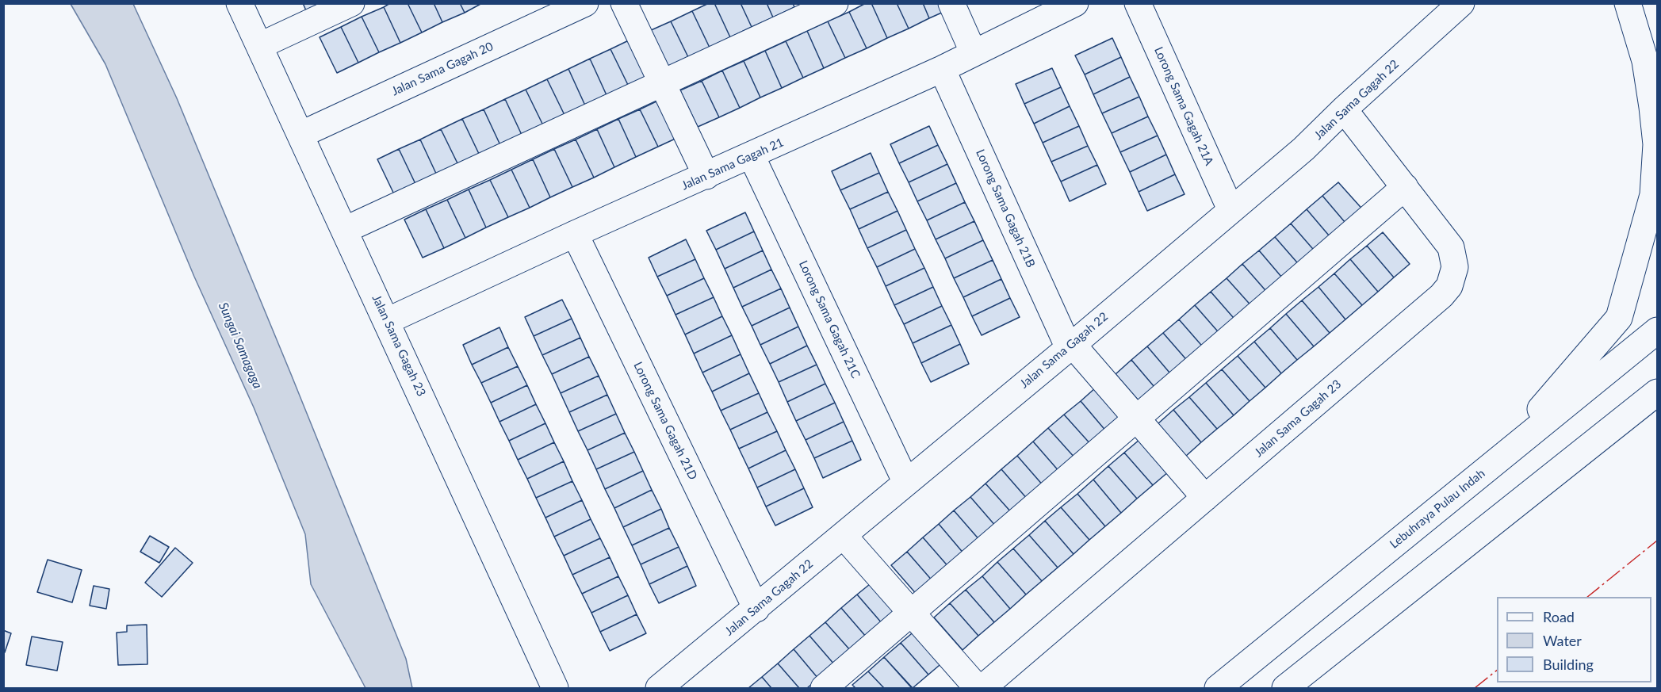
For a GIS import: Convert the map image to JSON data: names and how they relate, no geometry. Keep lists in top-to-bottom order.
{
  "streets": {
    "street": [
      "Jalan Sama Gagah 20",
      "Jalan Sama Gagah 22",
      "Lorong Sama Gagah 21A",
      "Jalan Sama Gagah 21",
      "Lorong Sama Gagah 21B",
      "Lorong Sama Gagah 21C",
      "Jalan Sama Gagah 23",
      "Lorong Sama Gagah 21D",
      "Lebuhraya Pulau Indah"
    ]
  },
  "crossings": [
    ["Jalan Sama Gagah 20", "Jalan Sama Gagah 23"],
    ["Jalan Sama Gagah 22", "Lorong Sama Gagah 21A"],
    ["Jalan Sama Gagah 22", "Lorong Sama Gagah 21B"],
    ["Jalan Sama Gagah 22", "Lorong Sama Gagah 21C"],
    ["Jalan Sama Gagah 22", "Jalan Sama Gagah 23"],
    ["Jalan Sama Gagah 22", "Lorong Sama Gagah 21D"],
    ["Jalan Sama Gagah 21", "Lorong Sama Gagah 21B"],
    ["Jalan Sama Gagah 21", "Lorong Sama Gagah 21C"],
    ["Jalan Sama Gagah 21", "Jalan Sama Gagah 23"],
    ["Jalan Sama Gagah 21", "Lorong Sama Gagah 21D"],
    ["Lorong Sama Gagah 21B", "Jalan Sama Gagah 23"]
  ],
  "water": ["Sungai Samagaga"],
  "legend": ["Road", "Water", "Building"]
}
